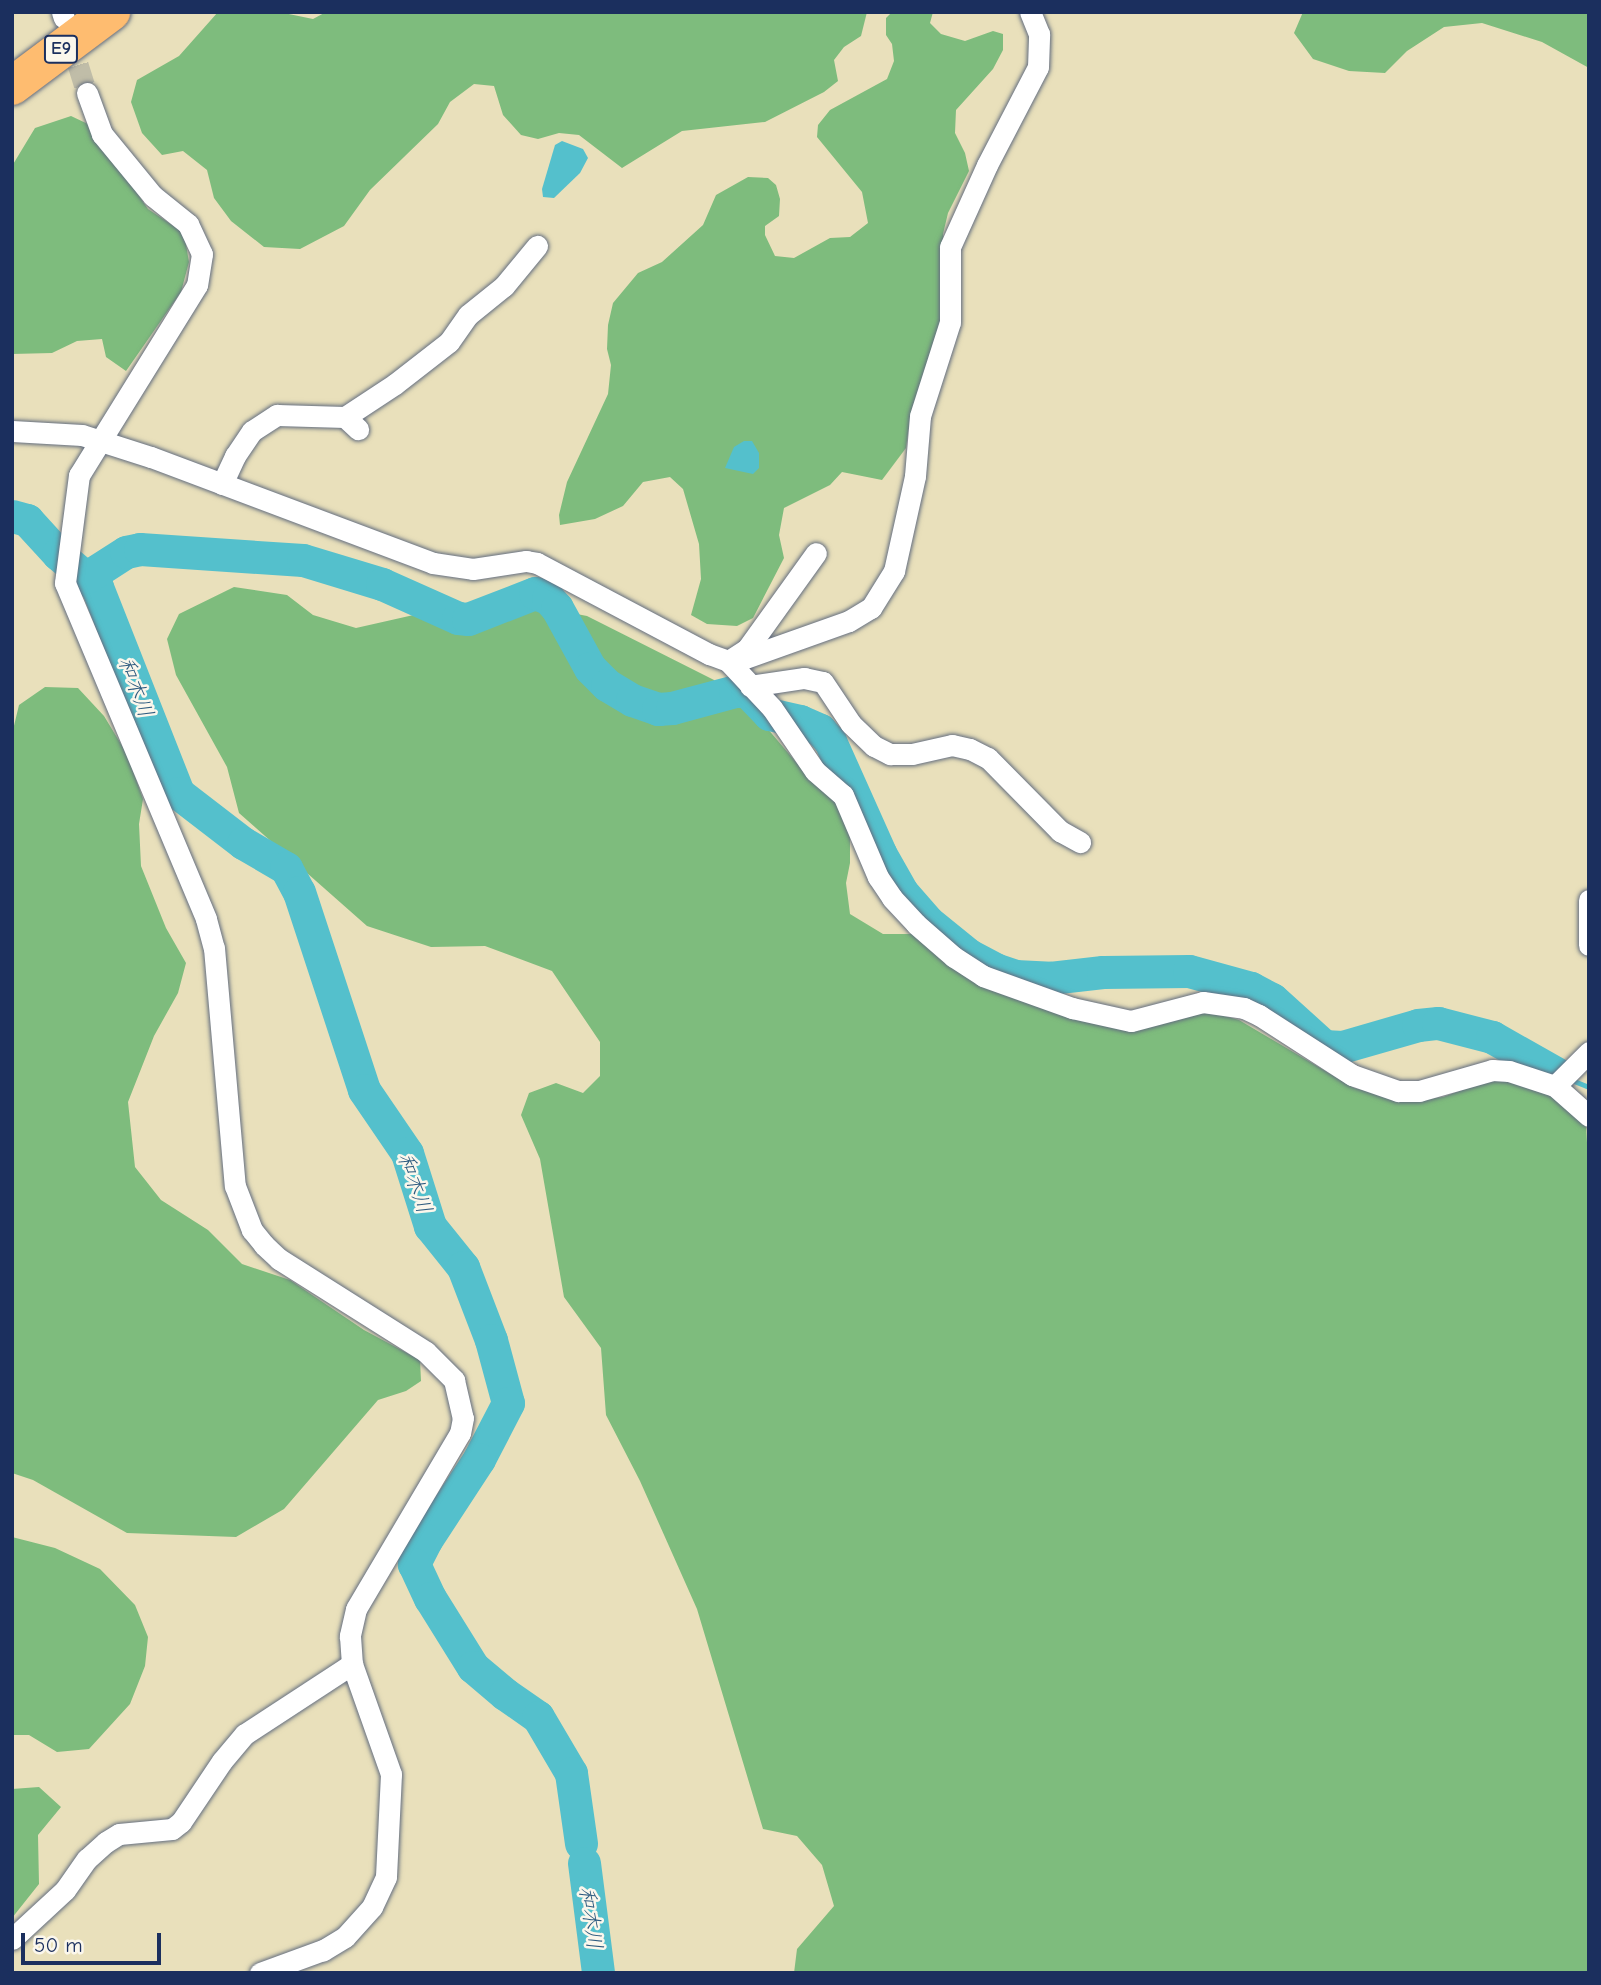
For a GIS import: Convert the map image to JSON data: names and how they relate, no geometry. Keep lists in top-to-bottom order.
{
  "streets": {
    "highway": ["E9"]
  },
  "water": ["和木川"],
  "scale_bar": "50 m"
}
